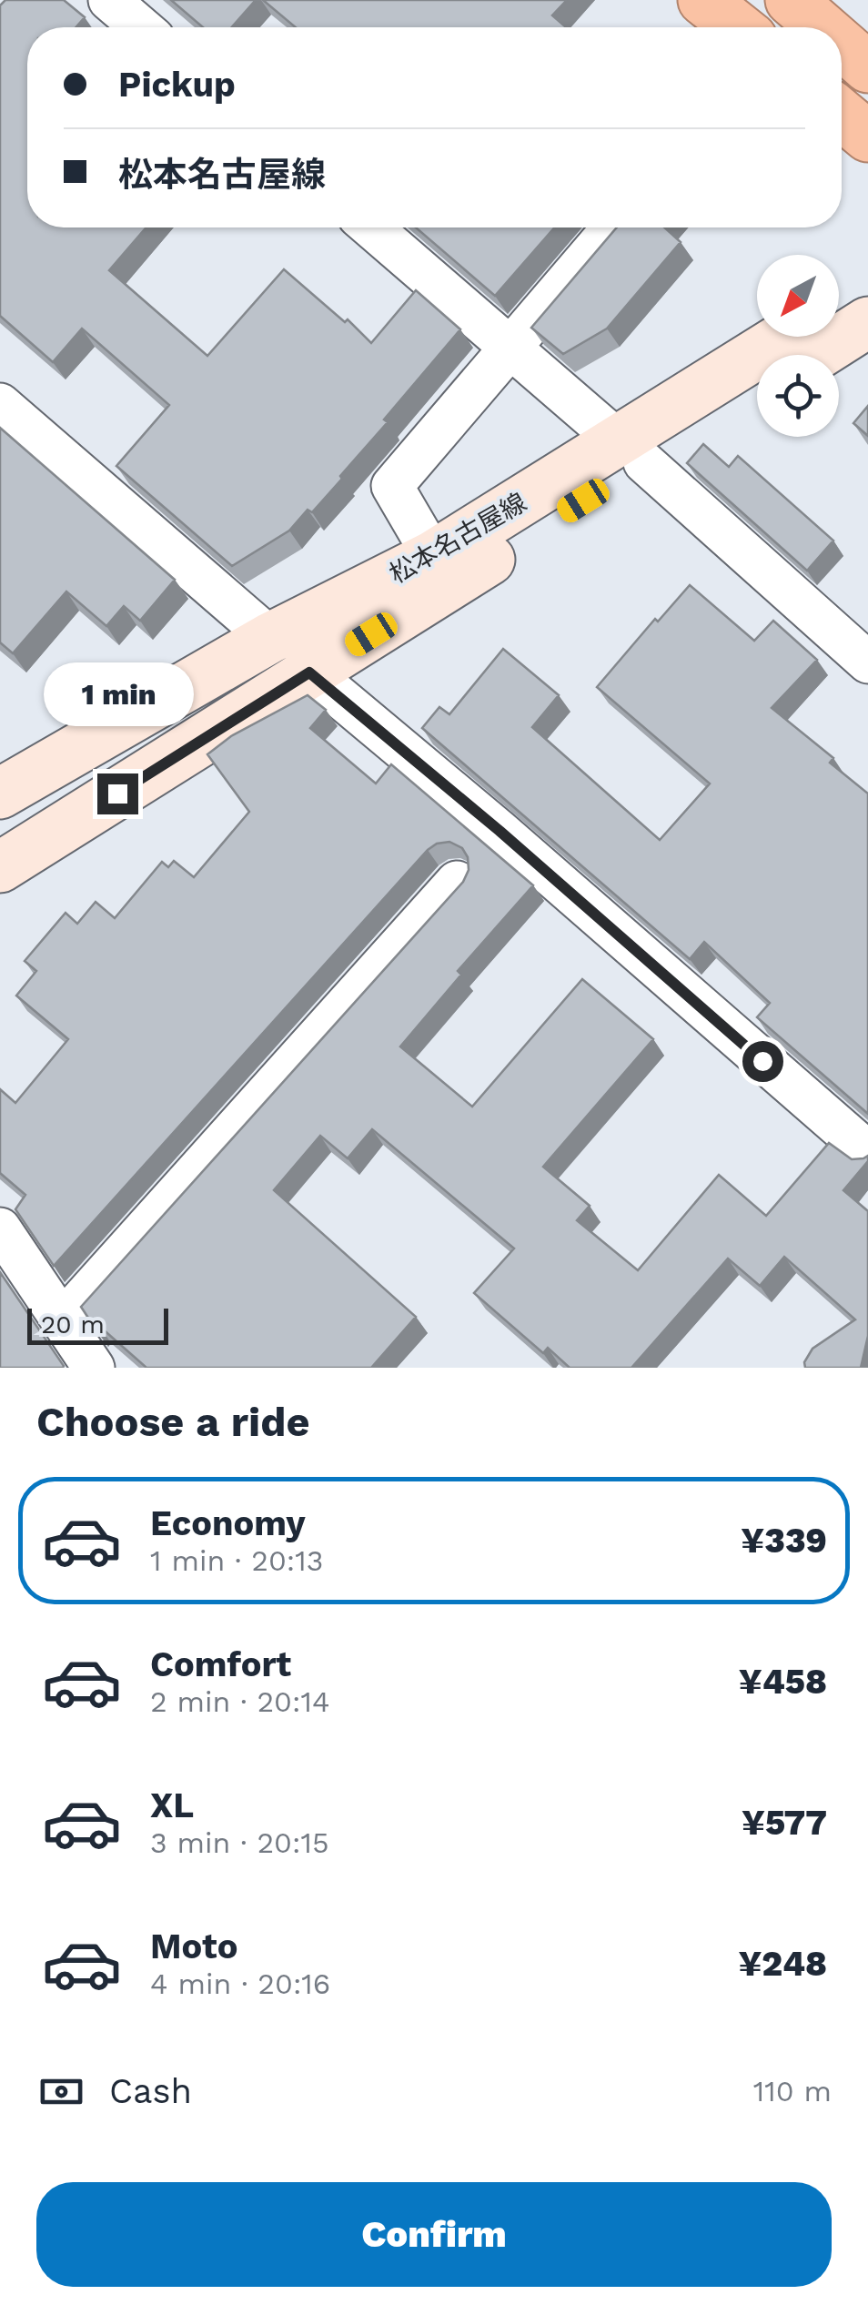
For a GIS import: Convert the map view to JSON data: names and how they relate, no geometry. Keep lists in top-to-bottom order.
{
  "streets": {
    "main road": ["松本名古屋線"]
  },
  "scale_bar": "20 m",
  "north": "bottom left",
  "page": {
    "banner": ["Pickup", "松本名古屋線"],
    "bubble": "1 min",
    "scale": "20 m",
    "heading": "Choose a ride",
    "list": [
      {
        "name": "Economy",
        "note": "1 min · 20:13",
        "value": "¥339"
      },
      {
        "name": "Comfort",
        "note": "2 min · 20:14",
        "value": "¥458"
      },
      {
        "name": "XL",
        "note": "3 min · 20:15",
        "value": "¥577"
      },
      {
        "name": "Moto",
        "note": "4 min · 20:16",
        "value": "¥248"
      }
    ],
    "pay": ["Cash", "110 m"],
    "buttons": "Confirm"
  }
}
